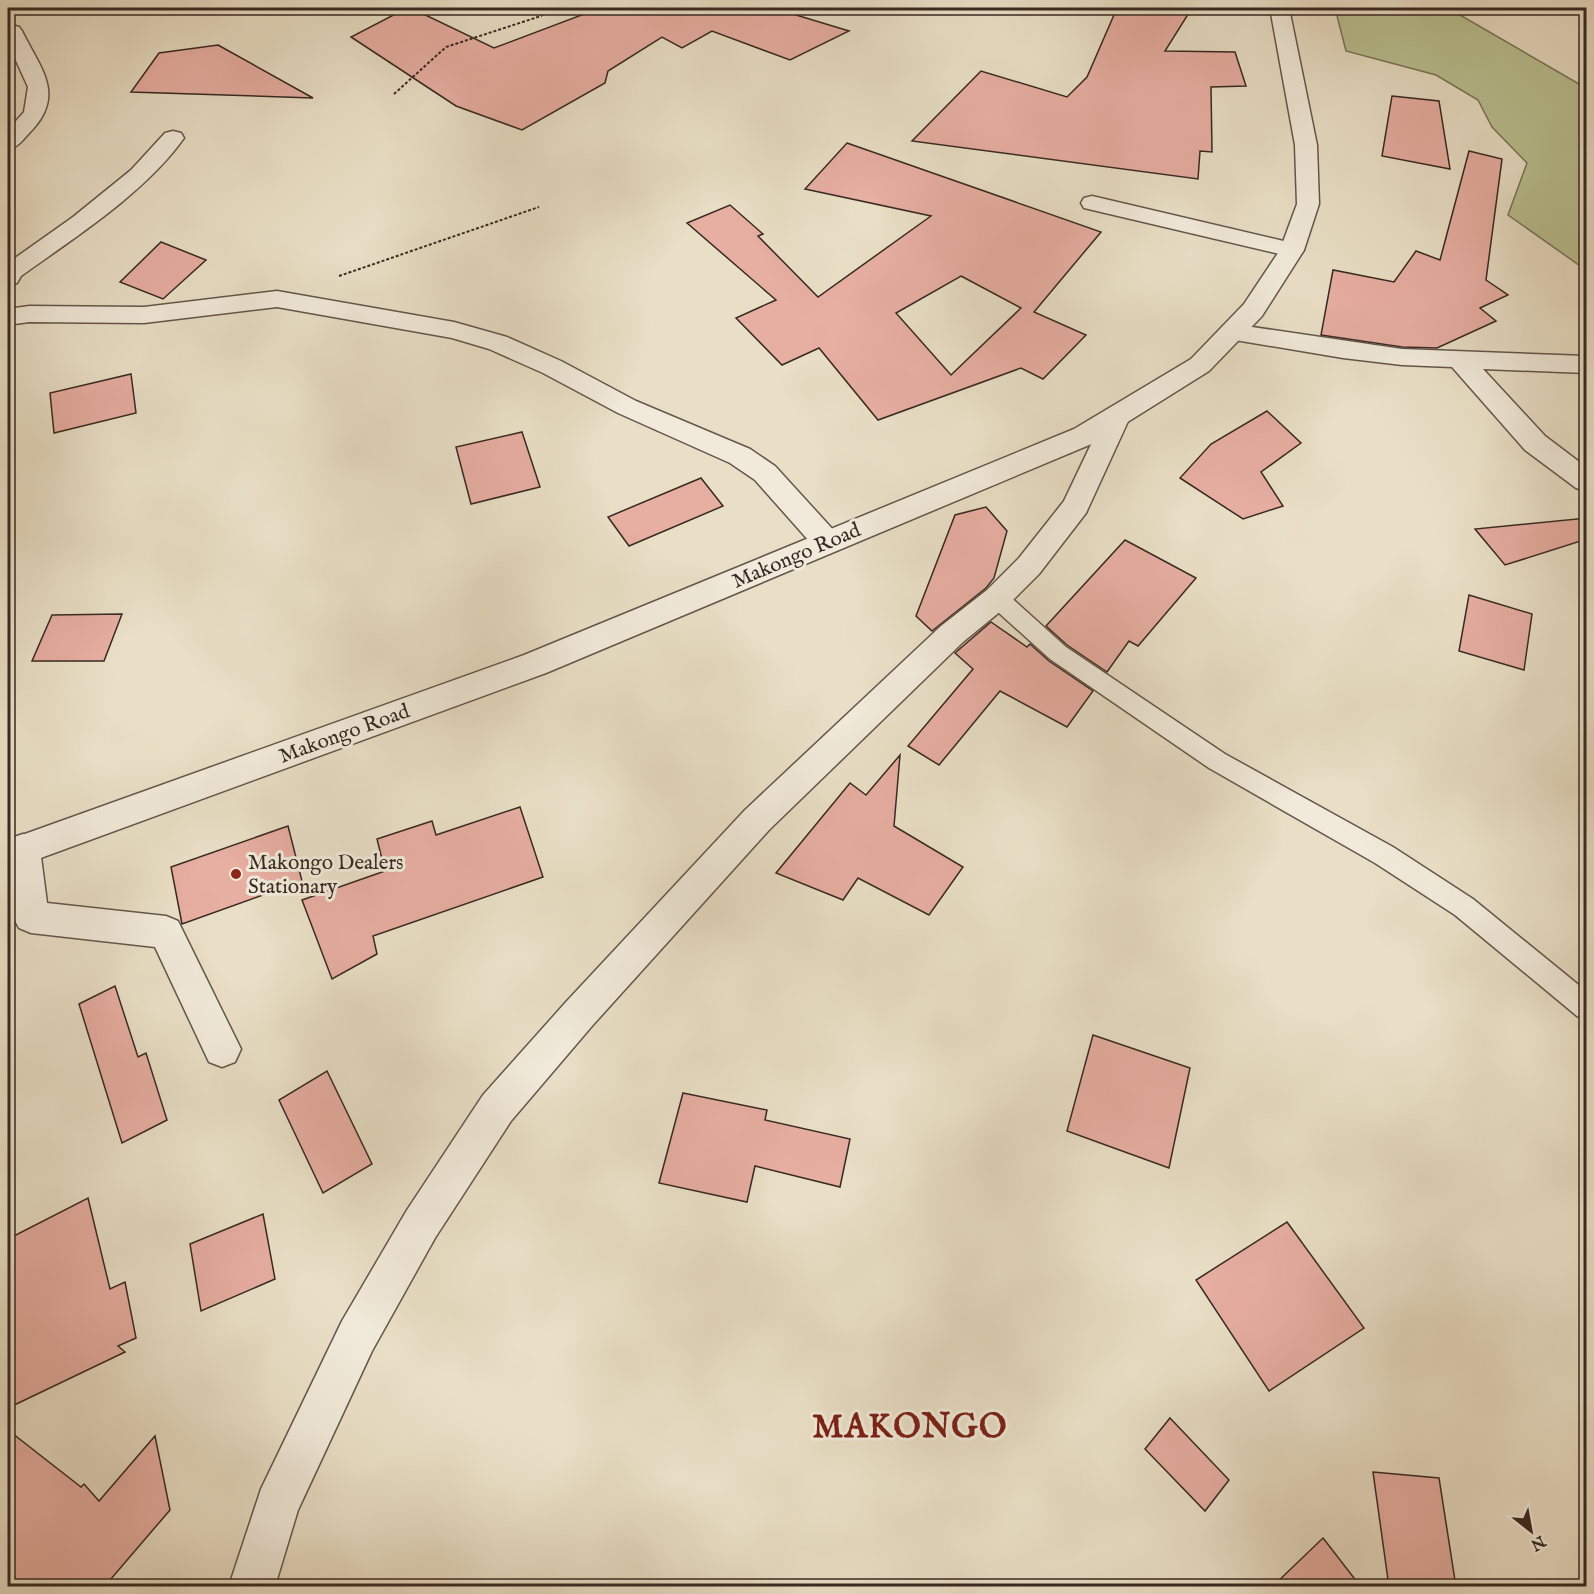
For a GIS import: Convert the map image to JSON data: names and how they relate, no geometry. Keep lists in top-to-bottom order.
{
  "streets": {
    "street": ["Makongo Road"]
  },
  "districts": ["MAKONGO"],
  "places": ["Makongo Dealers Stationary"],
  "north": "bottom right"
}
